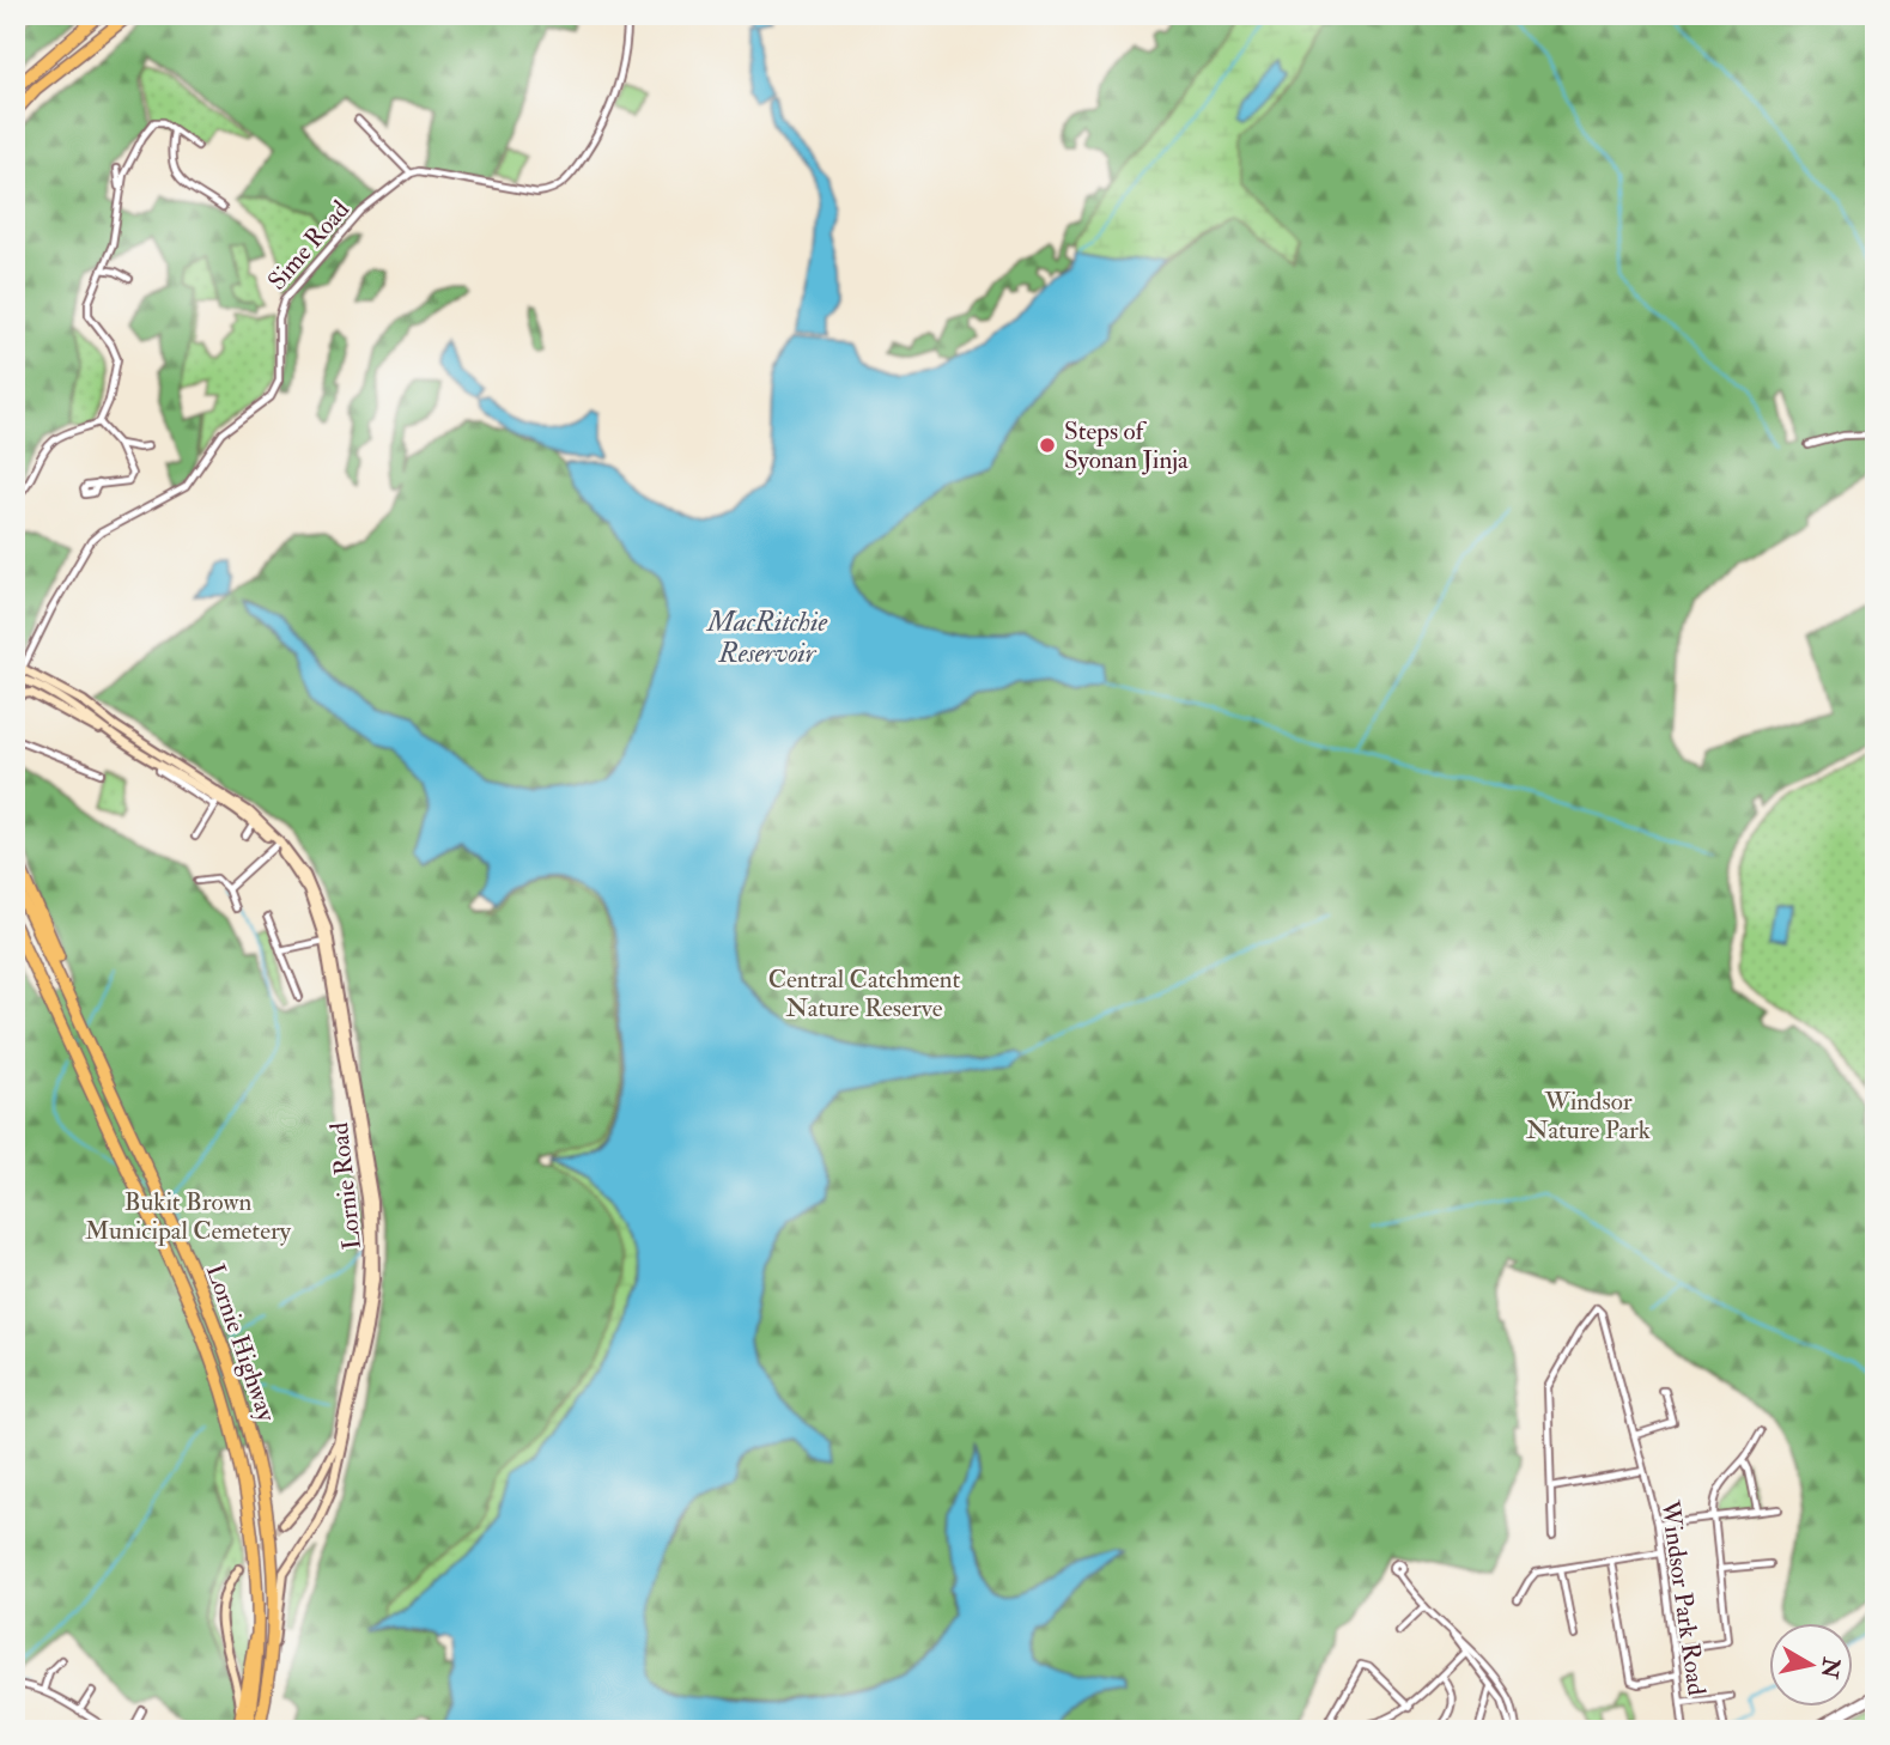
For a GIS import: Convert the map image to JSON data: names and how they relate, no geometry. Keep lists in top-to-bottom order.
{
  "streets": {
    "highway": ["Lornie Highway"],
    "street": ["Sime Road", "Lornie Road", "Windsor Park Road"]
  },
  "crossings": [
    ["Sime Road", "Lornie Road"],
    ["Lornie Road", "Lornie Highway"]
  ],
  "water": ["MacRitchie Reservoir"],
  "parks": ["Central Catchment Nature Reserve", "Windsor Nature Park", "Bukit Brown Municipal Cemetery"],
  "places": ["Steps of Syonan Jinja"],
  "north": "right"
}
